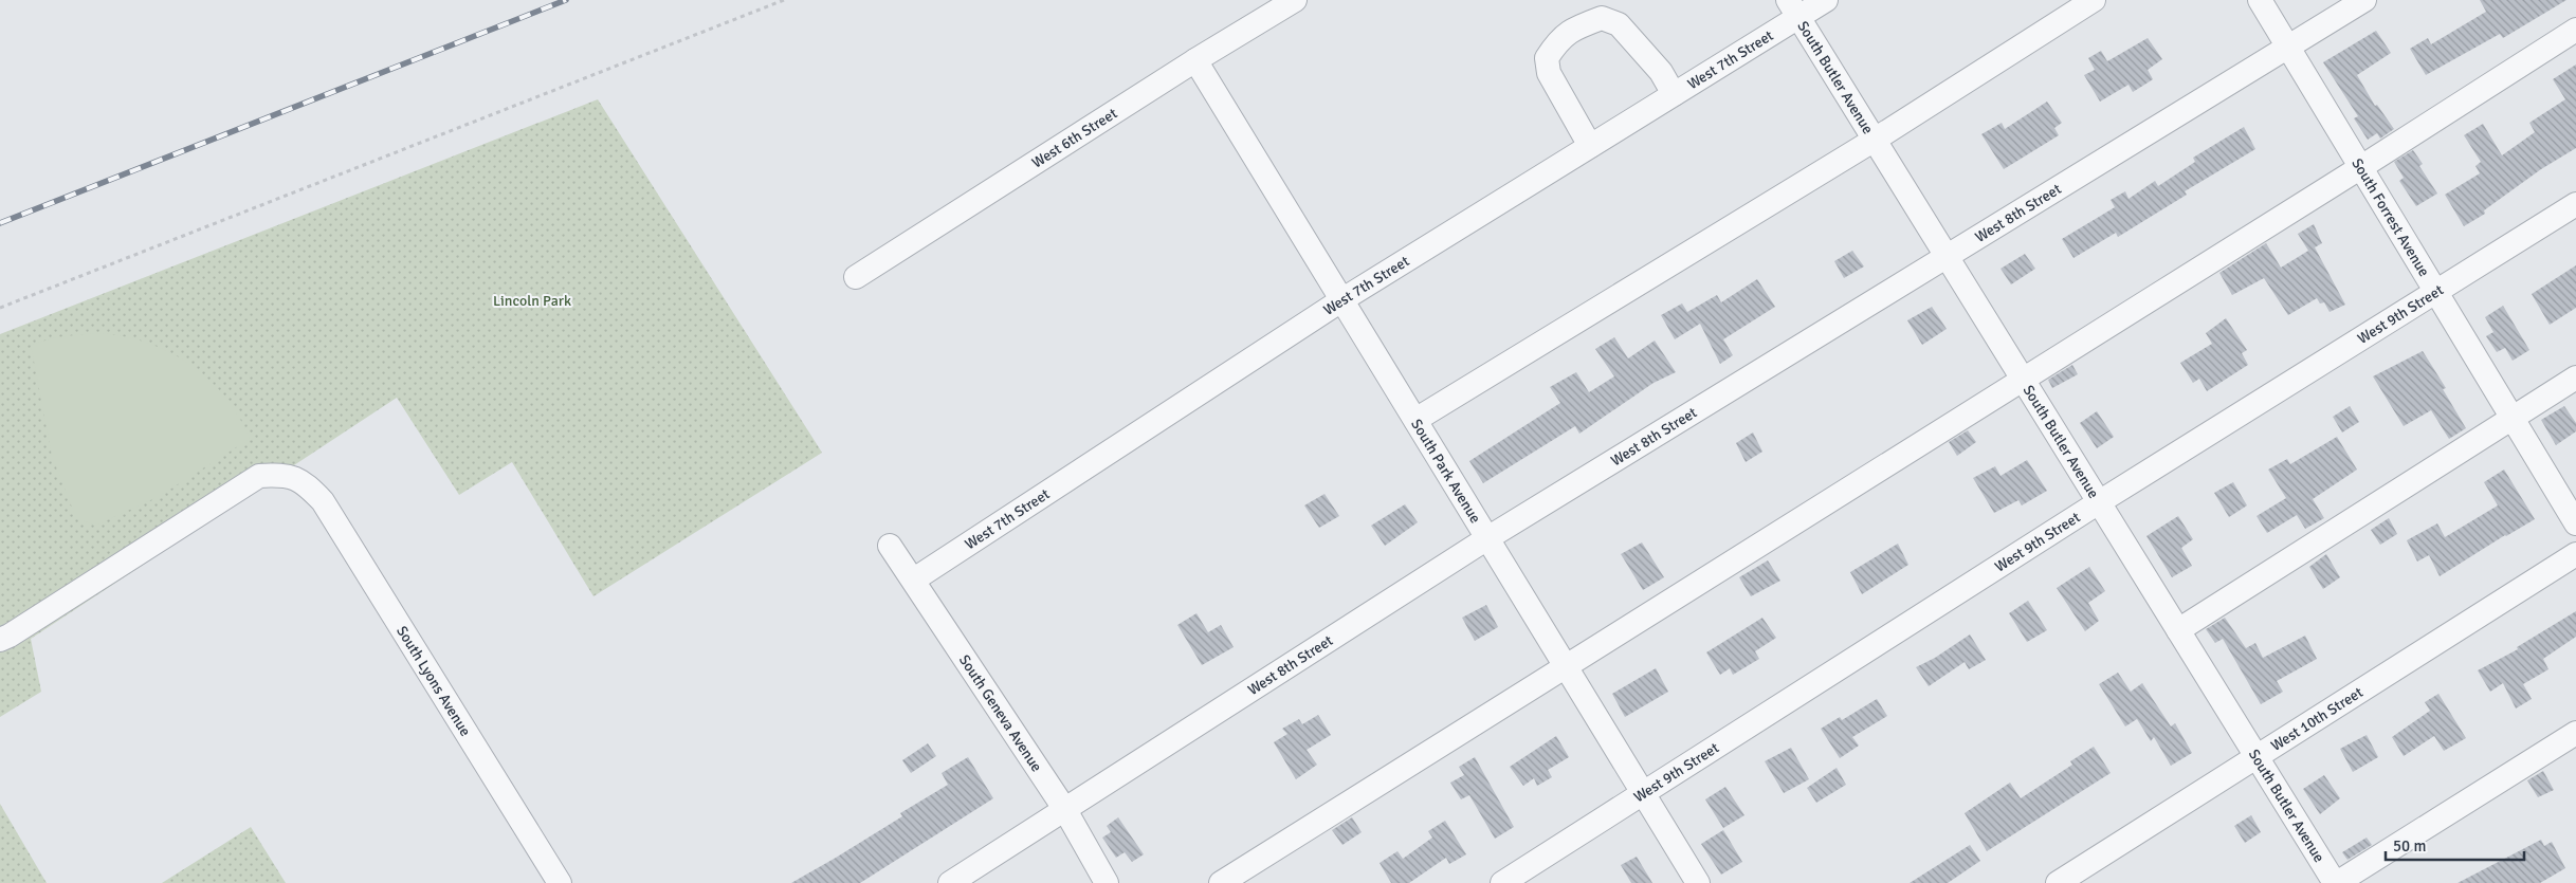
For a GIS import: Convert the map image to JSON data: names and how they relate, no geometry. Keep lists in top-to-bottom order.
{
  "streets": {
    "street": [
      "West 7th Street",
      "South Butler Avenue",
      "West 6th Street",
      "West 8th Street",
      "South Forrest Avenue",
      "West 9th Street",
      "South Park Avenue",
      "South Lyons Avenue",
      "South Geneva Avenue",
      "West 10th Street"
    ]
  },
  "crossings": [
    ["West 7th Street", "South Butler Avenue"],
    ["West 7th Street", "South Park Avenue"],
    ["West 7th Street", "South Geneva Avenue"],
    ["South Butler Avenue", "West 8th Street"],
    ["South Butler Avenue", "West 9th Street"],
    ["South Butler Avenue", "West 10th Street"],
    ["West 6th Street", "South Park Avenue"],
    ["West 8th Street", "South Forrest Avenue"],
    ["West 8th Street", "South Park Avenue"],
    ["West 8th Street", "South Geneva Avenue"],
    ["South Forrest Avenue", "West 9th Street"],
    ["West 9th Street", "South Park Avenue"]
  ],
  "parks": ["Lincoln Park"],
  "scale_bar": "50 m"
}
